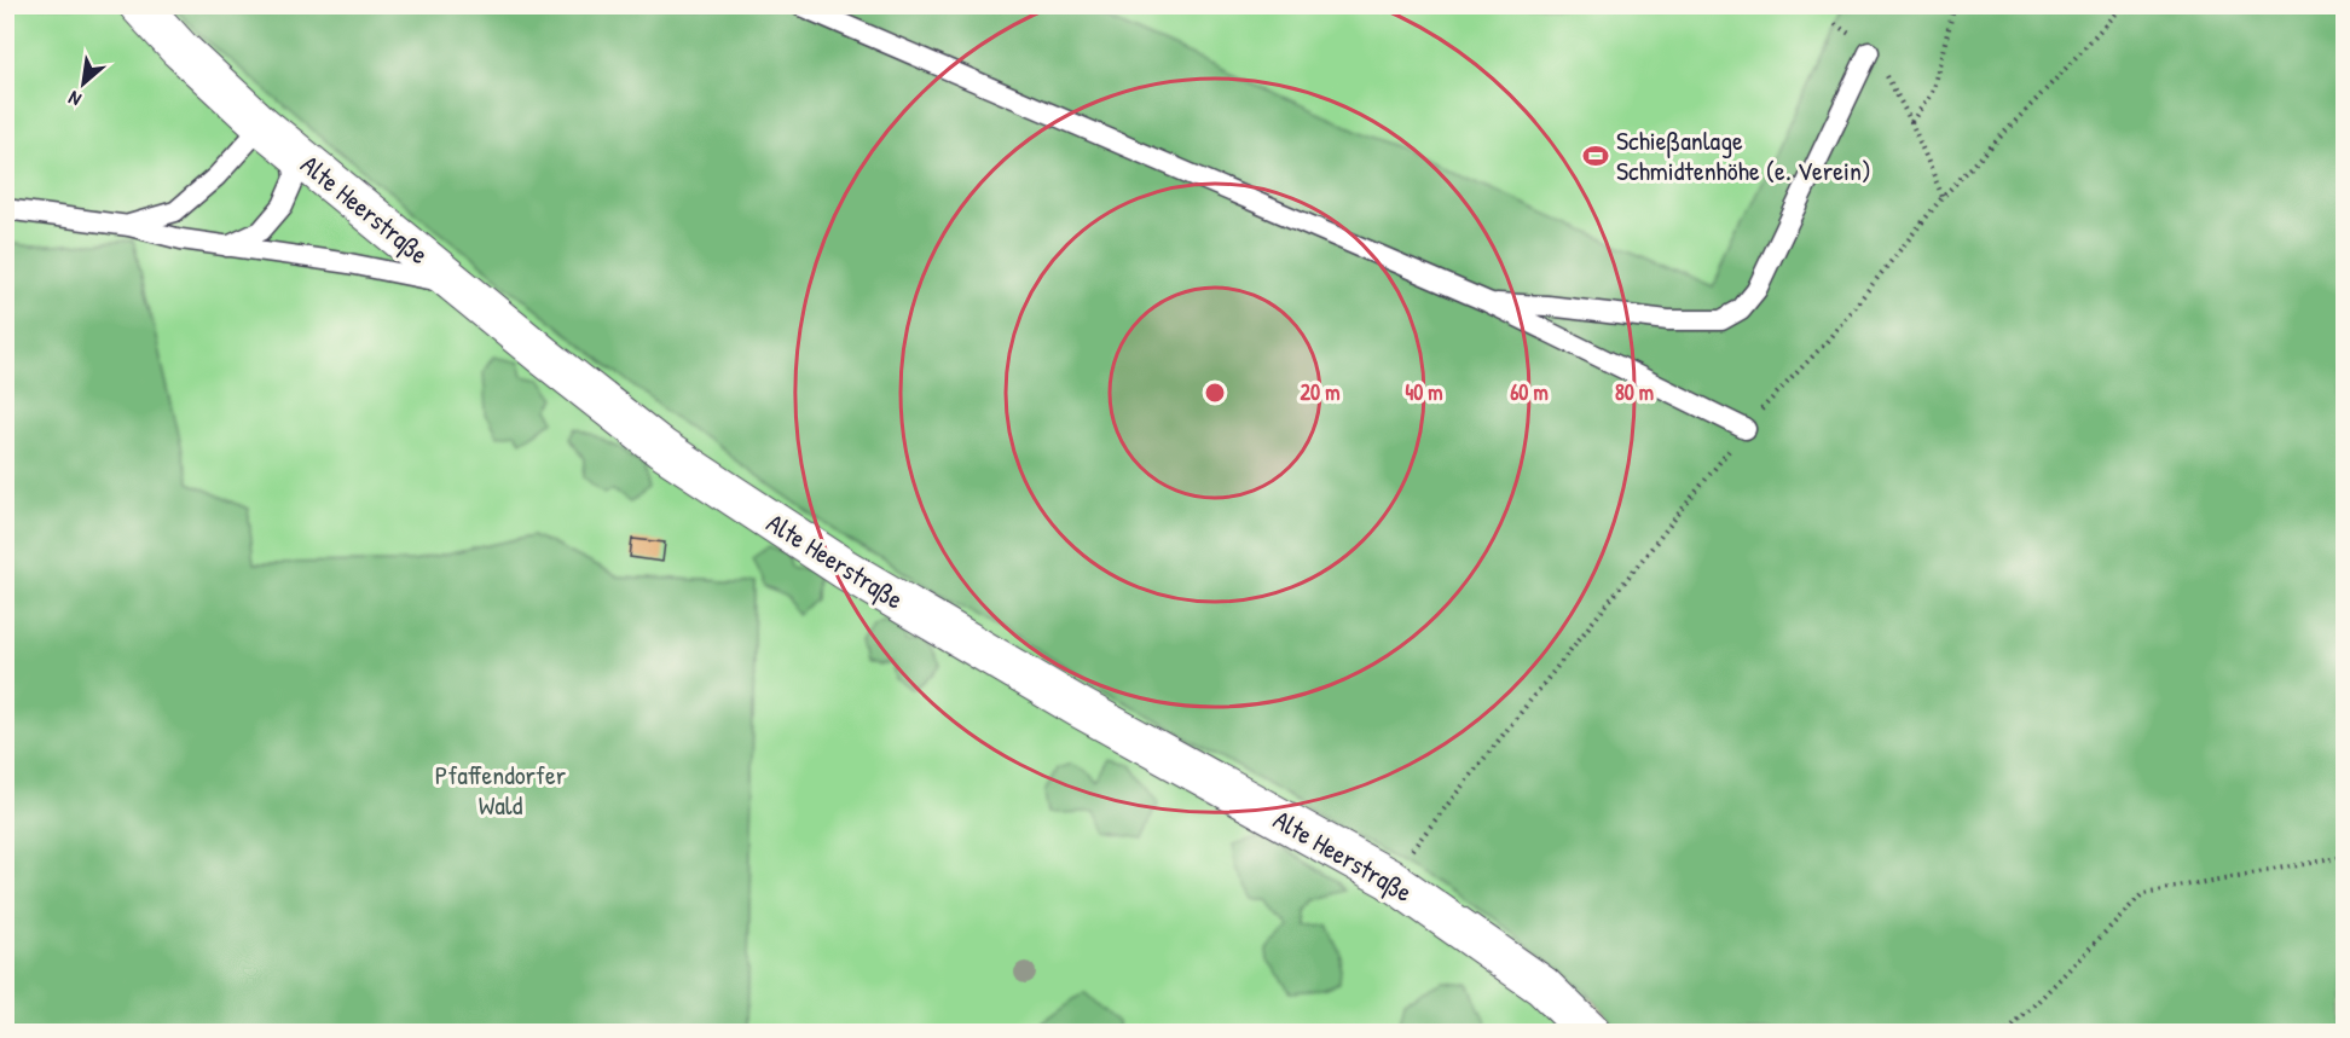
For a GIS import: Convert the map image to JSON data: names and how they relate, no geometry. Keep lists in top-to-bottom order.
{
  "streets": {
    "street": ["Alte Heerstraße"]
  },
  "parks": ["Pfaffendorfer Wald"],
  "places": {
    "sports": ["Schießanlage Schmidtenhöhe (e. Verein)"]
  },
  "north": "bottom left",
  "rings": [
    "20 m",
    "40 m",
    "60 m",
    "80 m"
  ]
}
